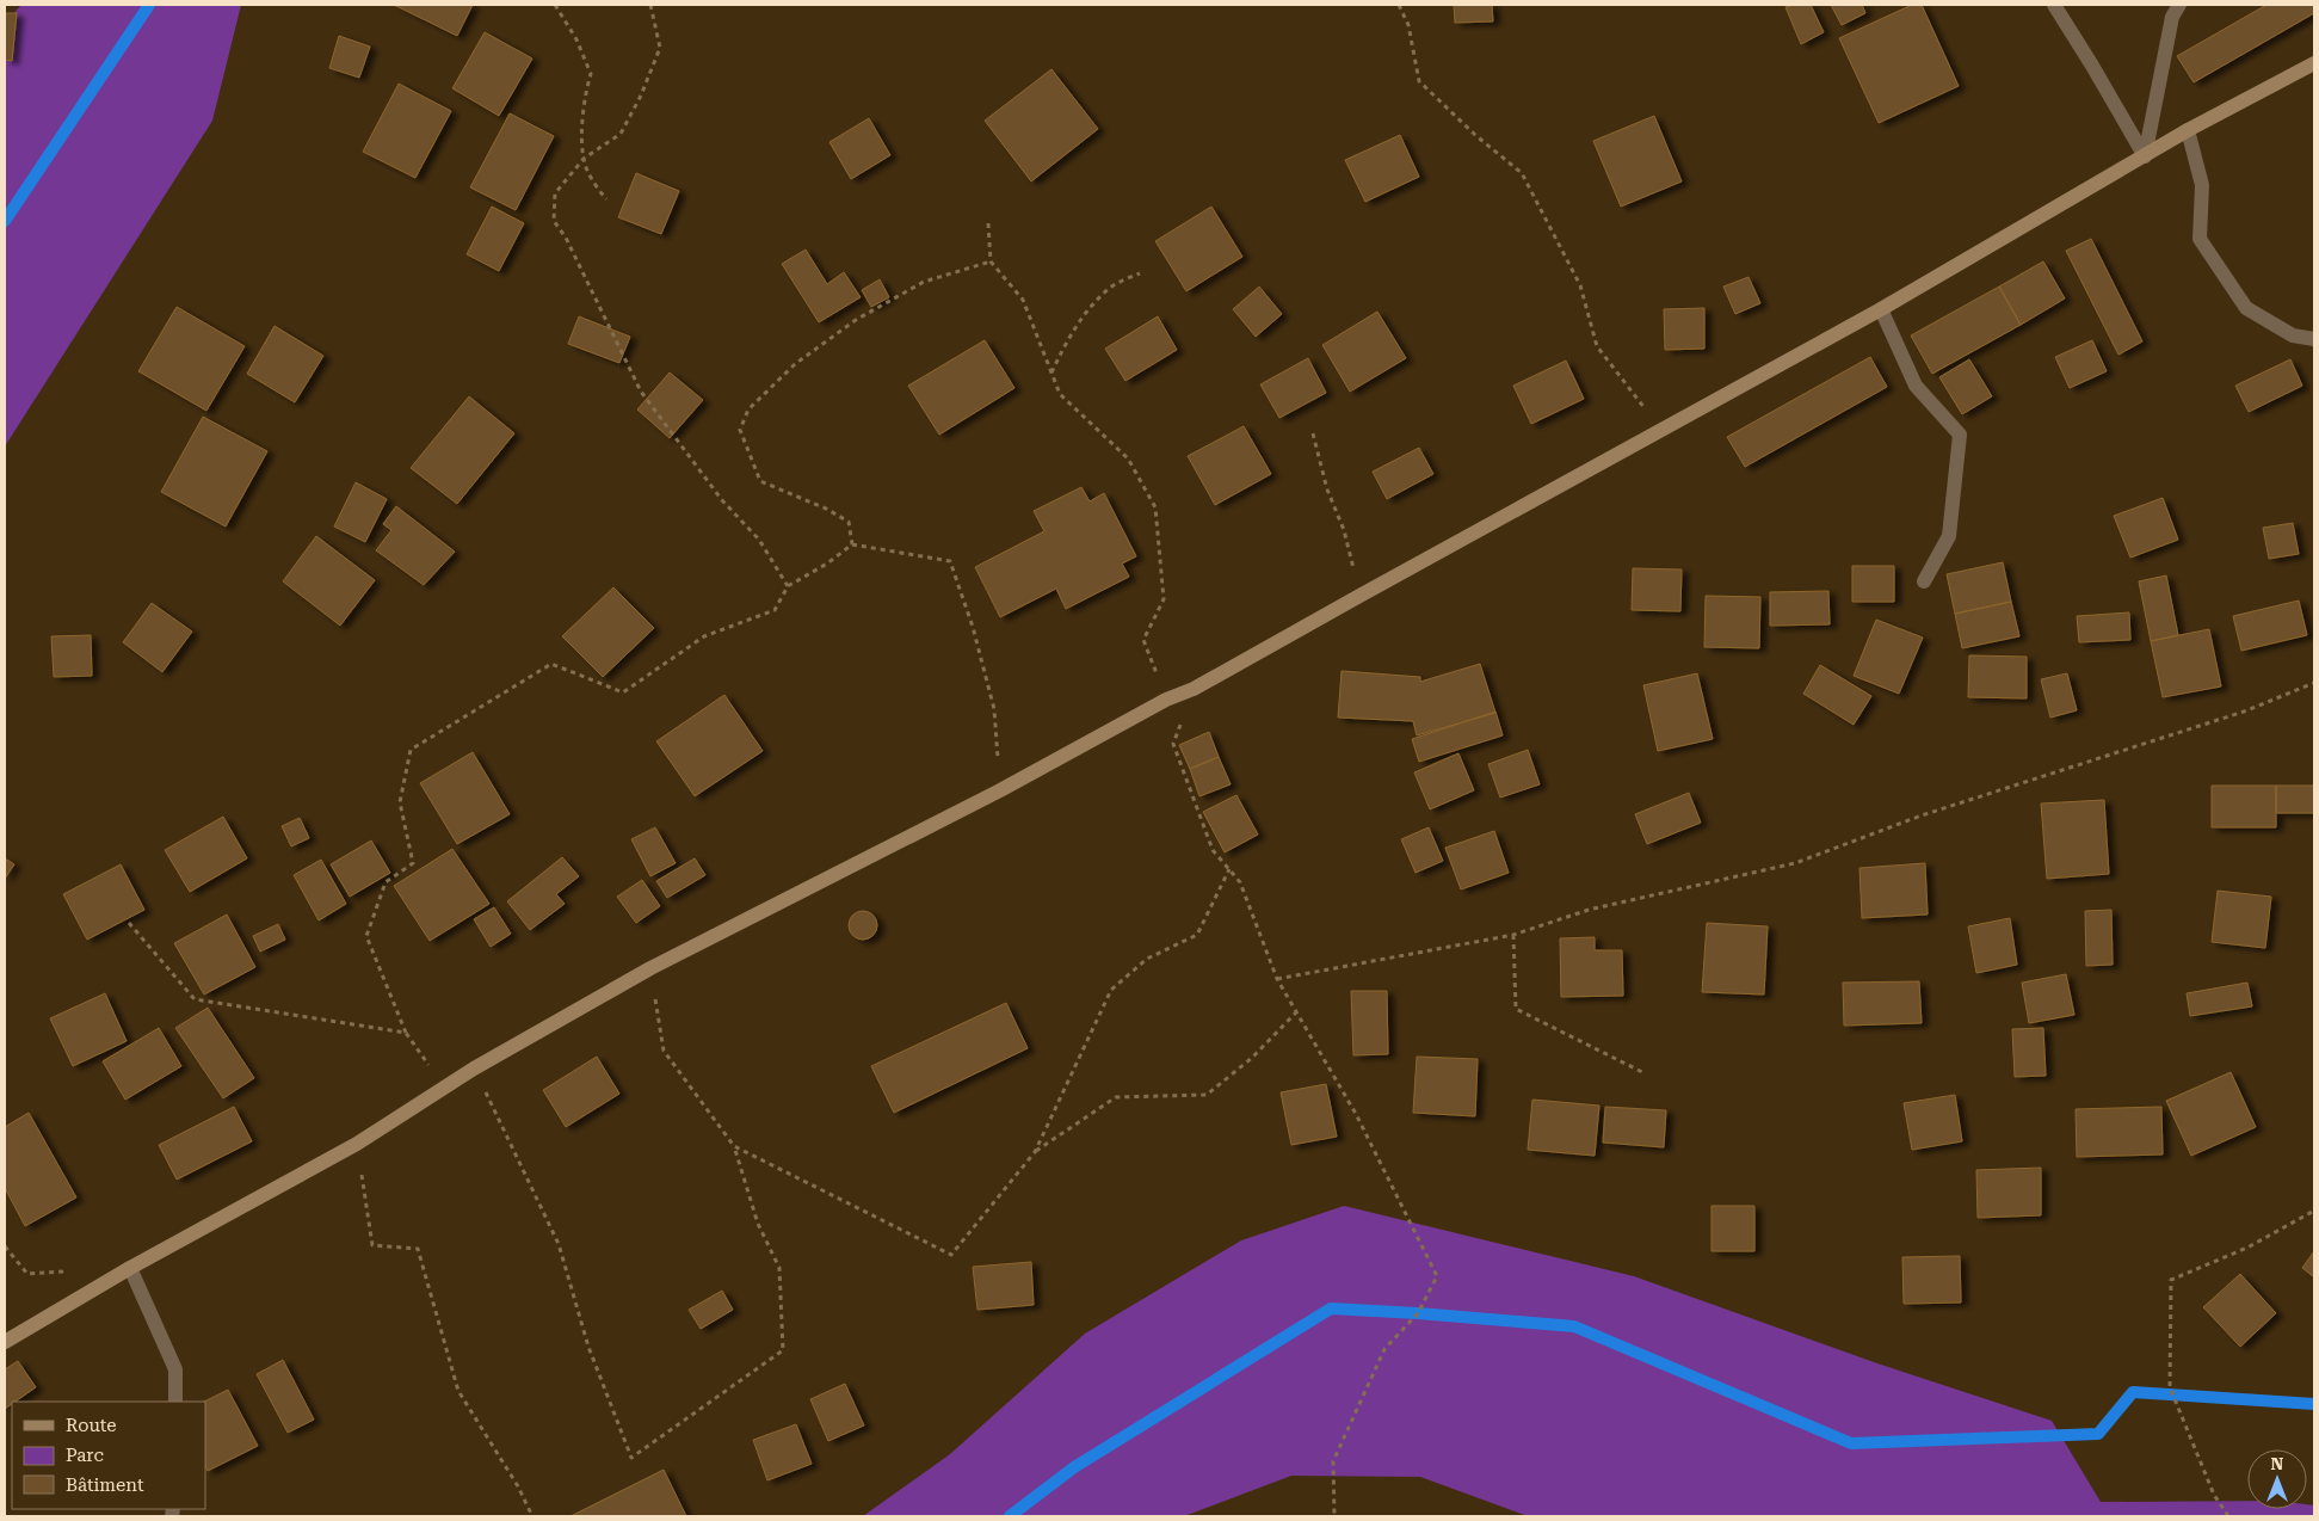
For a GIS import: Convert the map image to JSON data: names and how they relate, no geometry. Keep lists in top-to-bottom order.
{
  "legend": ["Route", "Parc", "Bâtiment"],
  "north": "top"
}
